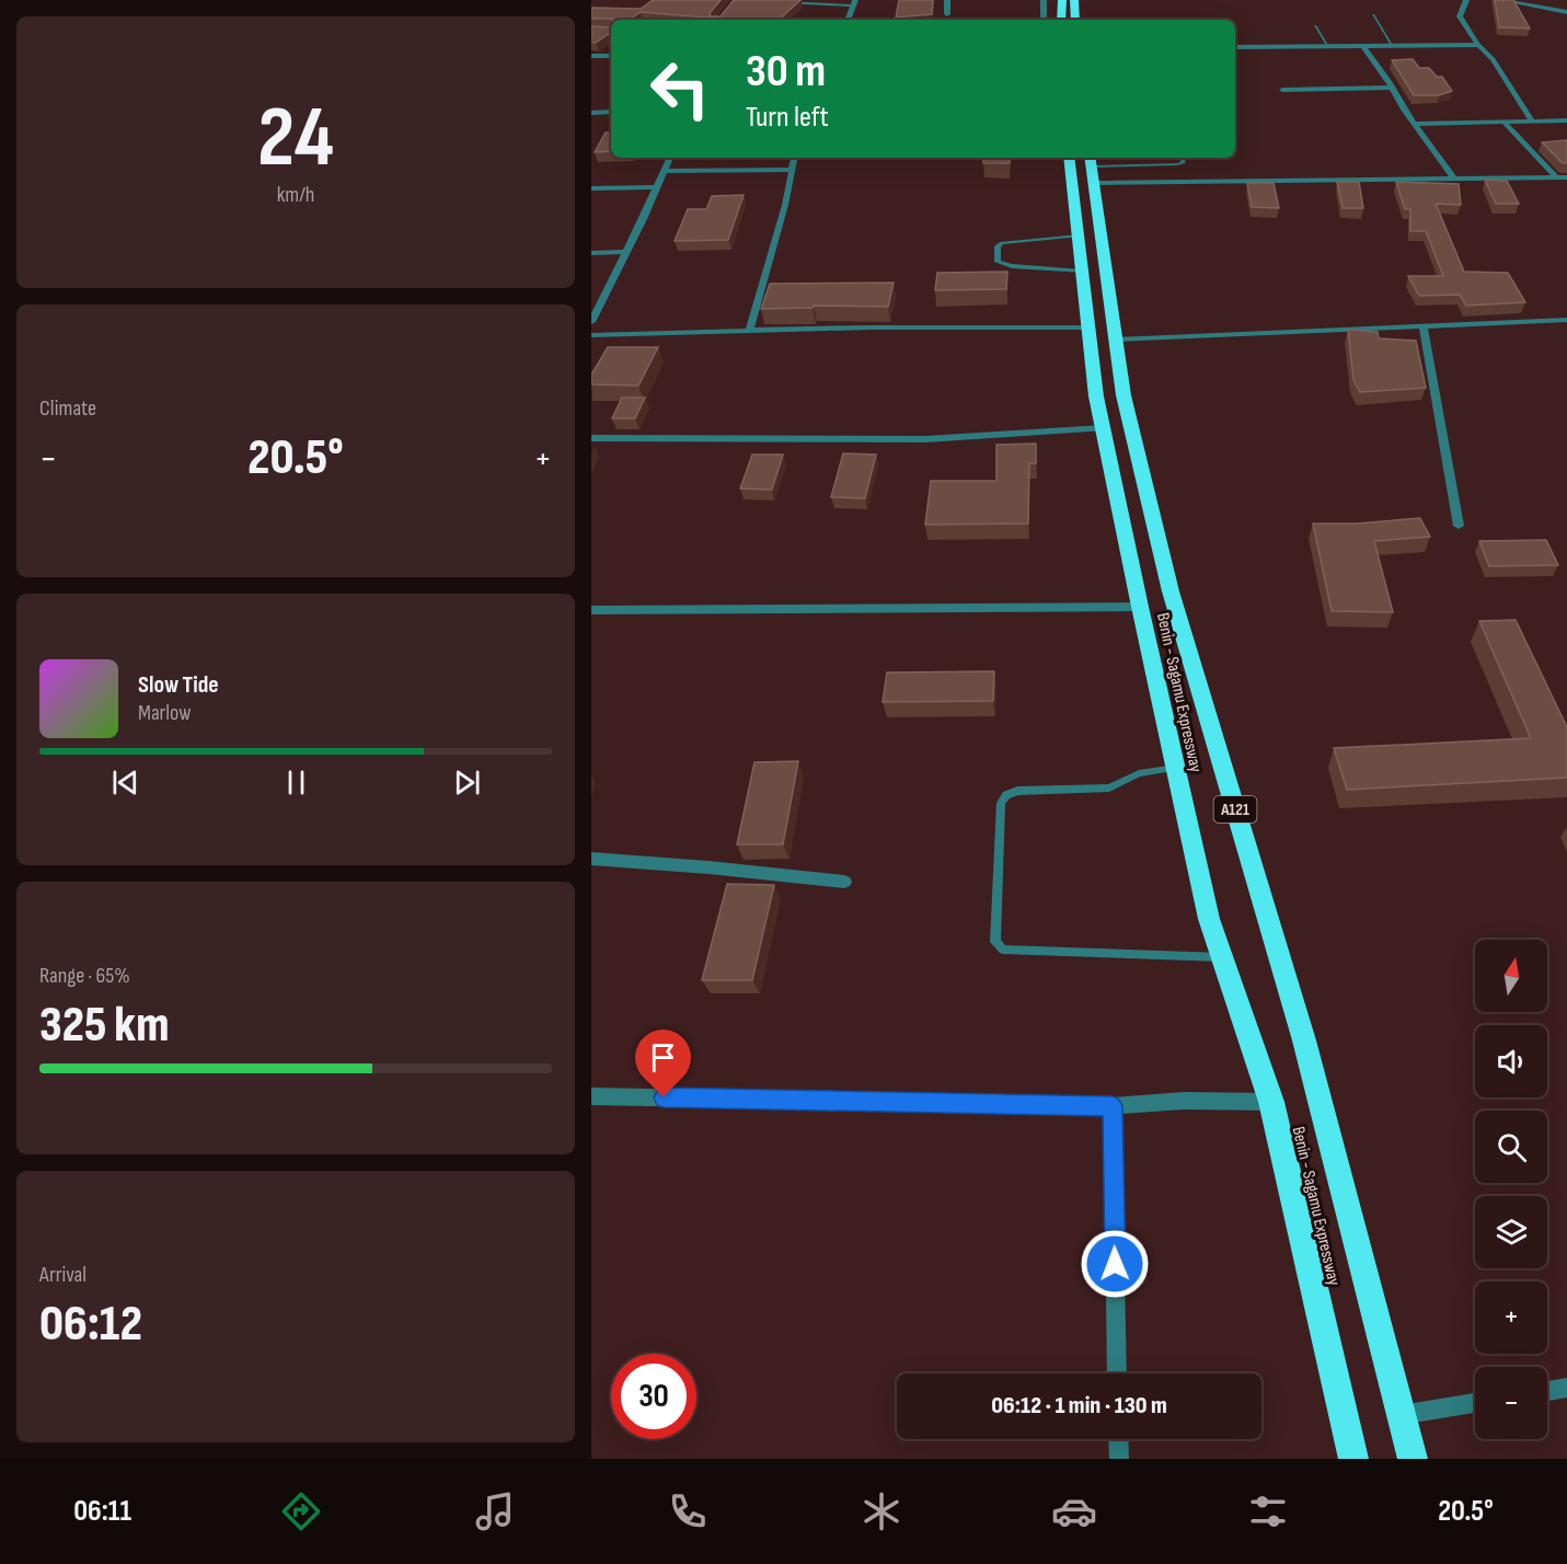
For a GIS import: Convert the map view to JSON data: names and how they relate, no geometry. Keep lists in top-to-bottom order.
{
  "streets": {
    "highway": ["Benin - Sagamu Expressway", "A121"]
  },
  "north": "top",
  "page": {
    "tile": [
      ["24", "km/h"],
      "Climate",
      ["Range · 65%", "325 km"],
      ["Arrival", "06:12"]
    ],
    "turn": ["30 m", "Turn left"],
    "heat": ["−", "20.5°", "+"],
    "song": ["Slow Tide", "Marlow"],
    "map_buttons": ["+", "−"],
    "limit": "30",
    "trip": "06:12 · 1 min · 130 m",
    "tabs": ["06:11", "20.5°"]
  }
}
